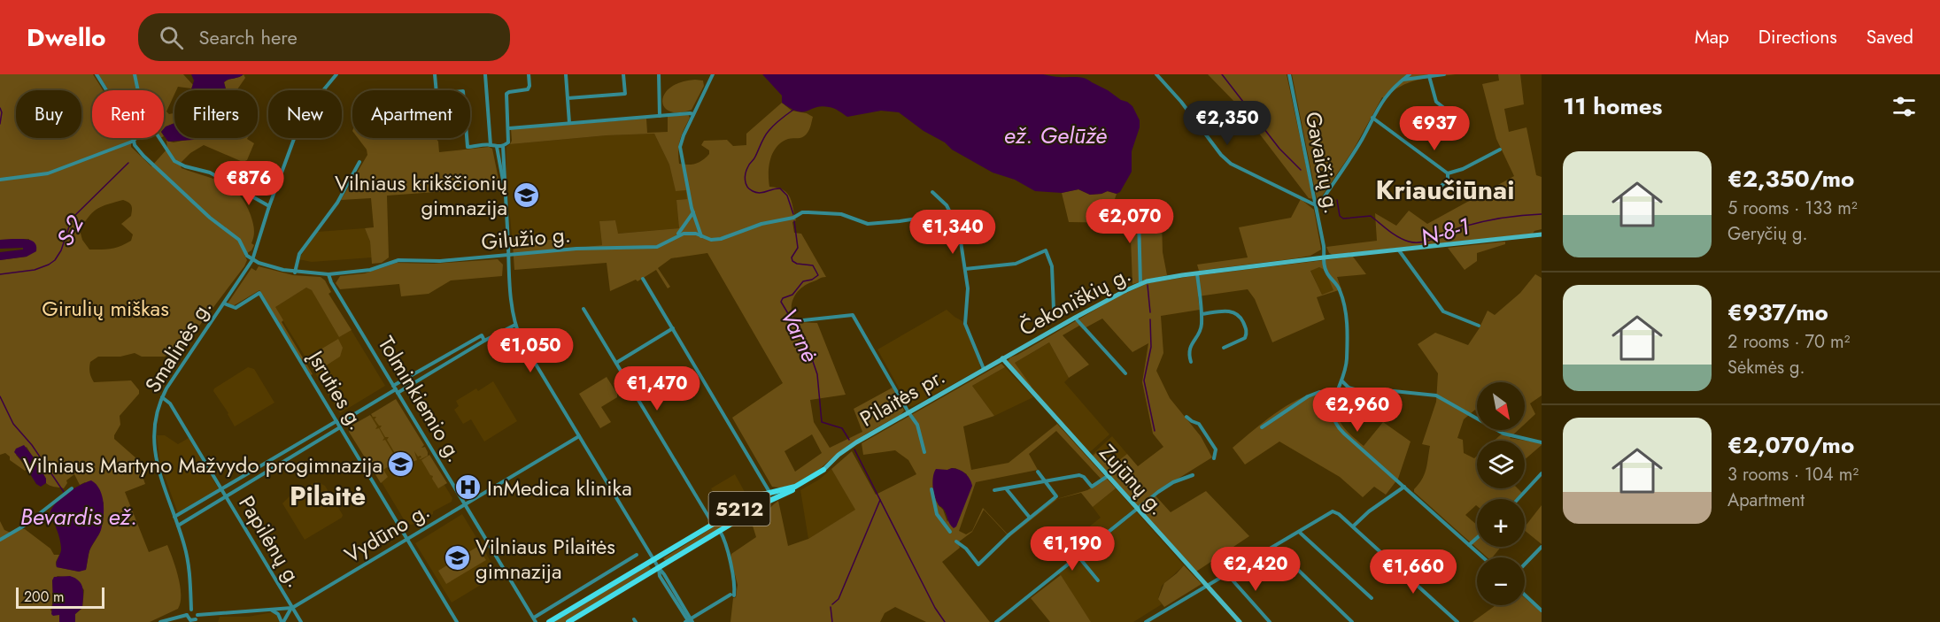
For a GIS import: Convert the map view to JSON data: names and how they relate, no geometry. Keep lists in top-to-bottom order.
{
  "streets": {
    "main road": [
      "Čekoniškių g.",
      "Pilaitės pr.",
      "Zujūnų g.",
      "5212"
    ],
    "street": [
      "Gavaičių g.",
      "Gilužio g.",
      "Smalinės g.",
      "Įsruties g.",
      "Tolminkiemio g.",
      "Vydūno g.",
      "Papilėnų g."
    ]
  },
  "crossings": [
    ["Gavaičių g.", "Čekoniškių g."],
    ["Gavaičių g.", "5212"],
    ["Gilužio g.", "Smalinės g."],
    ["Gilužio g.", "Tolminkiemio g."],
    ["Čekoniškių g.", "Pilaitės pr."],
    ["Čekoniškių g.", "Zujūnų g."],
    ["Čekoniškių g.", "5212"],
    ["Smalinės g.", "Įsruties g."],
    ["Smalinės g.", "Papilėnų g."],
    ["Įsruties g.", "Vydūno g."],
    ["Pilaitės pr.", "Zujūnų g."],
    ["Pilaitės pr.", "5212"],
    ["Tolminkiemio g.", "Vydūno g."],
    ["Vydūno g.", "Papilėnų g."]
  ],
  "districts": ["Kriaučiūnai", "Pilaitė"],
  "water": [
    "ež. Gelūžė",
    "S-2",
    "N-8-1",
    "Varnė",
    "Bevardis ež."
  ],
  "parks": ["Girulių miškas"],
  "places": {
    "school or university": ["Vilniaus krikščionių gimnazija", "Vilniaus Martyno Mažvydo progimnazija", "Vilniaus Pilaitės gimnazija"],
    "hospital": ["InMedica klinika"]
  },
  "scale_bar": "200 m",
  "north": "bottom right",
  "page": {
    "header": "Dwello",
    "search": "Search here",
    "nav": ["Map", "Directions", "Saved"],
    "heading": "11 homes",
    "chip": [
      "Buy",
      "Rent",
      "Filters",
      "New",
      "Apartment"
    ],
    "price": [
      "€2,350",
      "€937",
      "€876",
      "€2,070",
      "€1,340",
      "€1,050",
      "€1,470",
      "€2,960",
      "€1,190",
      "€2,420",
      "€1,660"
    ],
    "list": [
      {
        "name": "€2,350/mo",
        "note": "5 rooms · 133 m² · Geryčių g."
      },
      {
        "name": "€937/mo",
        "note": "2 rooms · 70 m² · Sėkmės g."
      },
      {
        "name": "€2,070/mo",
        "note": "3 rooms · 104 m² · Apartment"
      }
    ],
    "map_buttons": ["+", "−"],
    "scale": "200 m"
  }
}
